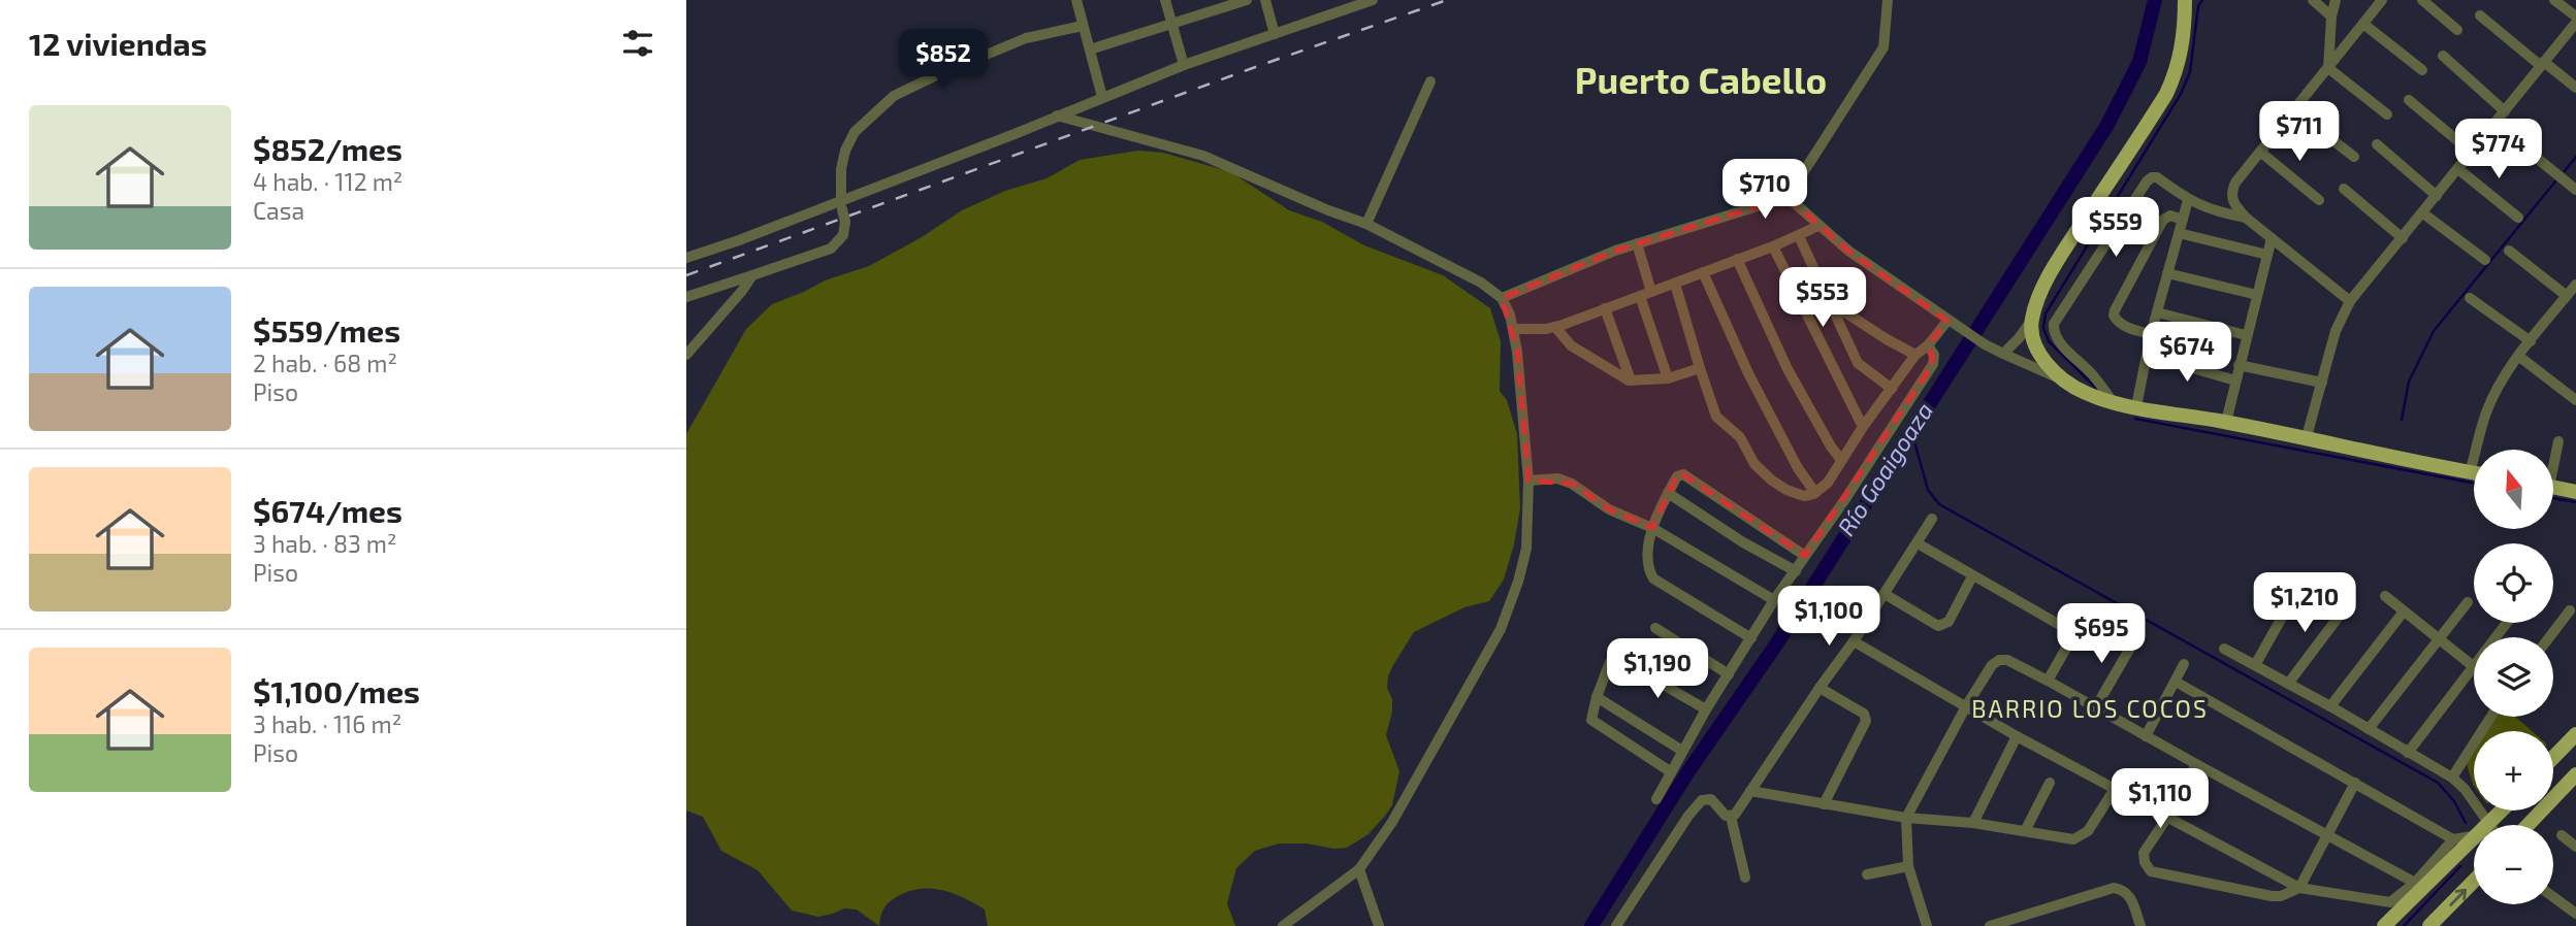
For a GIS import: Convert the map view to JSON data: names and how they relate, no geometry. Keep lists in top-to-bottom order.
{
  "districts": ["Puerto Cabello", "BARRIO LOS COCOS"],
  "water": ["Río Goaigoaza"],
  "north": "top",
  "page": {
    "heading": "12 viviendas",
    "price": [
      "$852",
      "$711",
      "$774",
      "$710",
      "$559",
      "$553",
      "$674",
      "$1,210",
      "$1,100",
      "$695",
      "$1,190",
      "$1,110"
    ],
    "list": [
      {
        "name": "$852/mes",
        "note": "4 hab. · 112 m² · Casa"
      },
      {
        "name": "$559/mes",
        "note": "2 hab. · 68 m² · Piso"
      },
      {
        "name": "$674/mes",
        "note": "3 hab. · 83 m² · Piso"
      },
      {
        "name": "$1,100/mes",
        "note": "3 hab. · 116 m² · Piso"
      }
    ],
    "map_buttons": ["+", "−"]
  }
}
